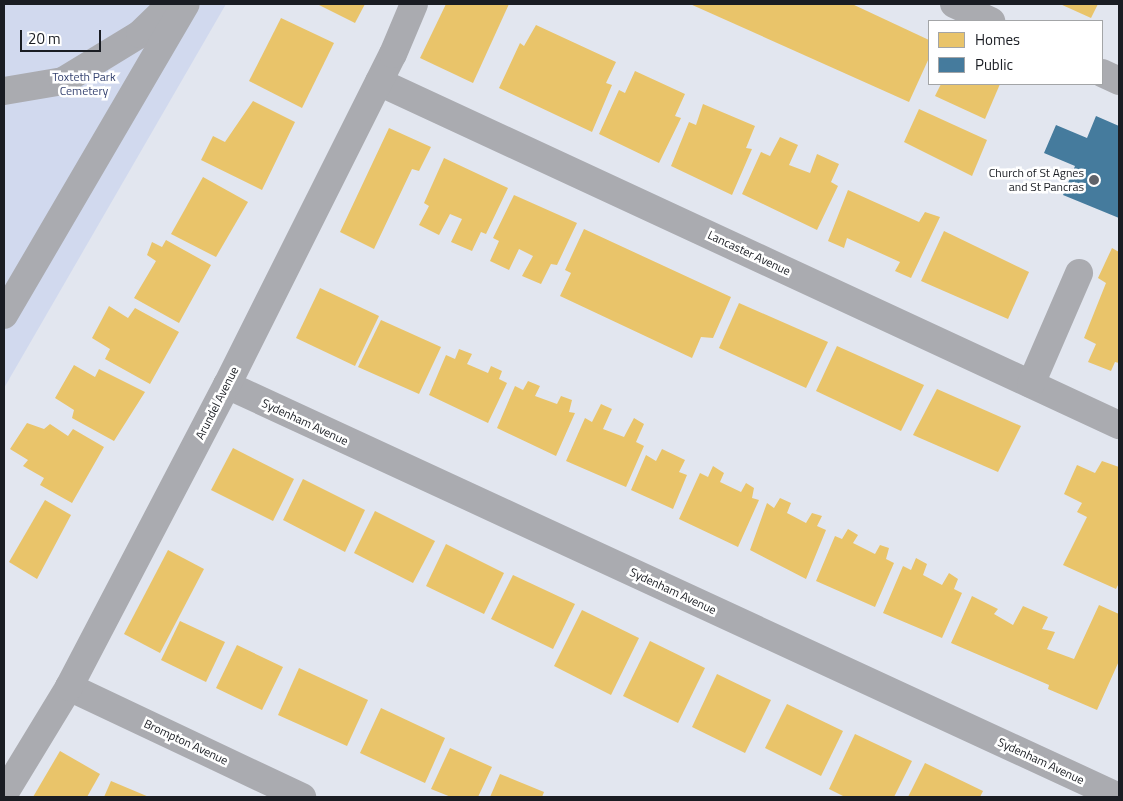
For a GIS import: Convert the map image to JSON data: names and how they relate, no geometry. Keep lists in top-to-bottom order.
{
  "streets": {
    "street": [
      "Lancaster Avenue",
      "Arundel Avenue",
      "Sydenham Avenue",
      "Brompton Avenue"
    ]
  },
  "crossings": [
    ["Lancaster Avenue", "Arundel Avenue"],
    ["Arundel Avenue", "Sydenham Avenue"],
    ["Arundel Avenue", "Brompton Avenue"]
  ],
  "parks": ["Toxteth Park Cemetery"],
  "places": ["Church of St Agnes and St Pancras"],
  "legend": ["Homes", "Public"],
  "scale_bar": "20 m"
}
